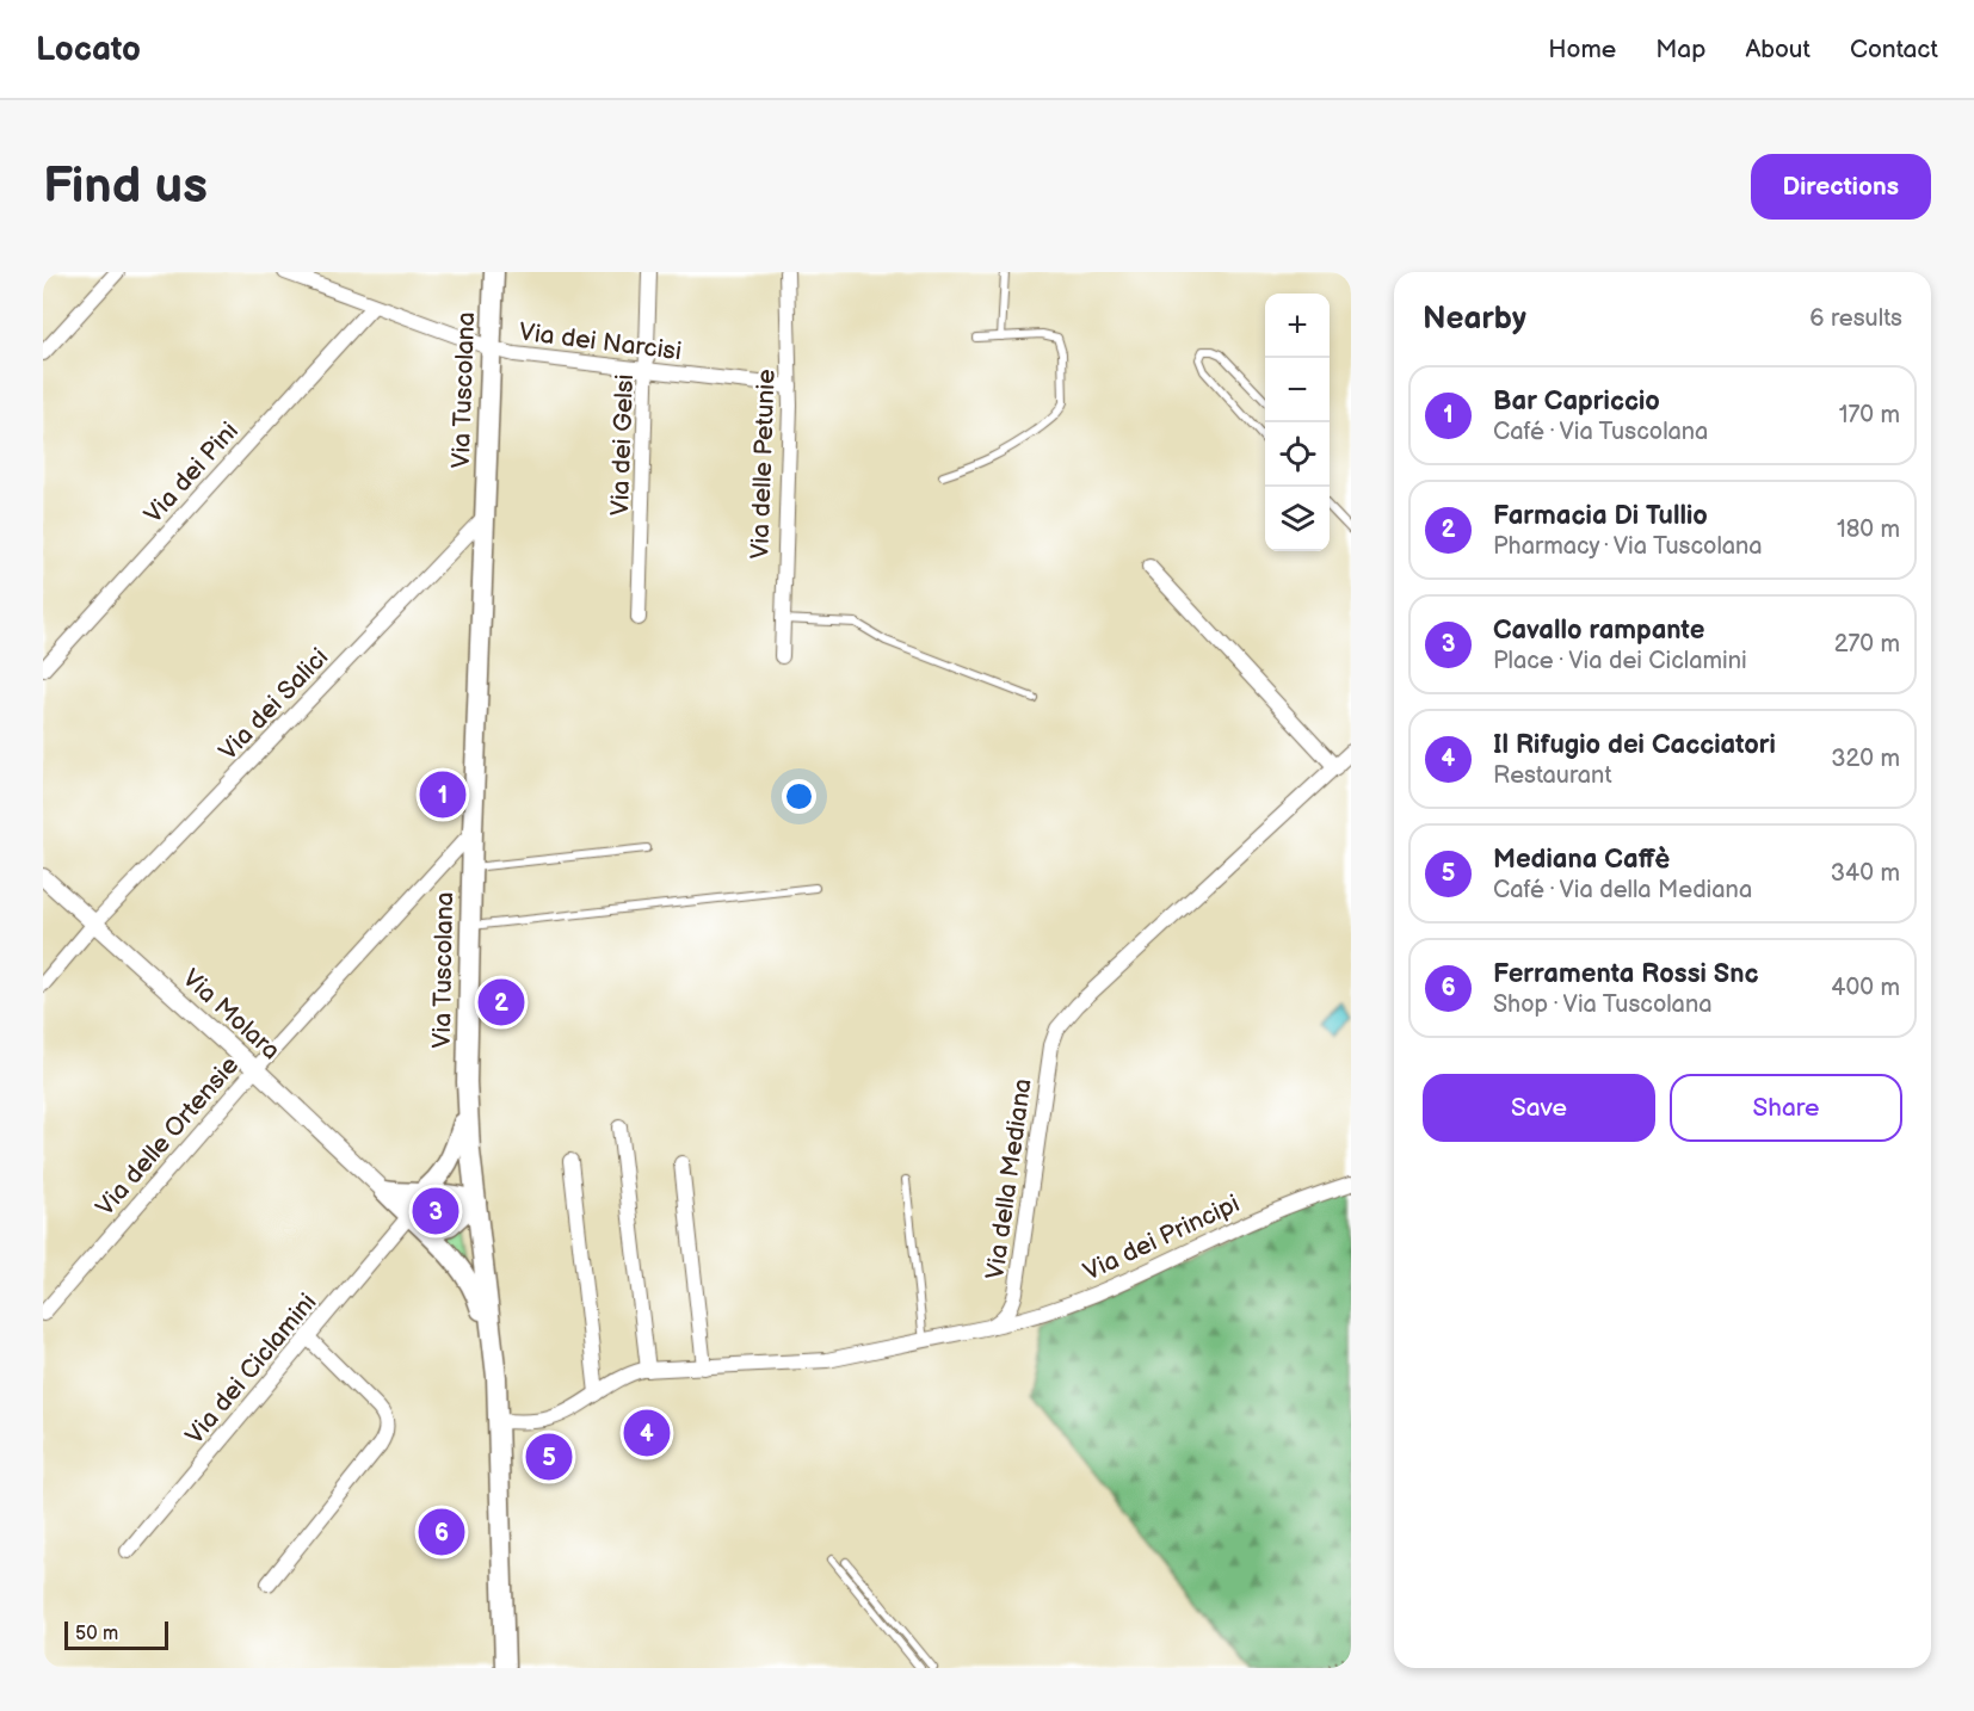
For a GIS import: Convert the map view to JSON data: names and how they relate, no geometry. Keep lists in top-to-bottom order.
{
  "streets": {
    "main road": ["Via Tuscolana"],
    "street": [
      "Via dei Narcisi",
      "Via dei Gelsi",
      "Via delle Petunie",
      "Via dei Pini",
      "Via dei Salici",
      "Via Molara",
      "Via delle Ortensie",
      "Via della Mediana",
      "Via dei Principi",
      "Via dei Ciclamini"
    ]
  },
  "crossings": [
    ["Via dei Narcisi", "Via Tuscolana"],
    ["Via dei Narcisi", "Via dei Gelsi"],
    ["Via dei Narcisi", "Via delle Petunie"],
    ["Via dei Narcisi", "Via dei Pini"],
    ["Via Tuscolana", "Via dei Salici"],
    ["Via Tuscolana", "Via delle Ortensie"],
    ["Via dei Salici", "Via Molara"],
    ["Via Molara", "Via delle Ortensie"],
    ["Via della Mediana", "Via dei Principi"]
  ],
  "scale_bar": "50 m",
  "page": {
    "header": "Locato",
    "nav": [
      "Home",
      "Map",
      "About",
      "Contact"
    ],
    "buttons": [
      "Directions",
      ["Save", "Share"]
    ],
    "title": "Find us",
    "heading": ["Nearby", "6 results"],
    "map_buttons": ["+", "−"],
    "list": [
      {
        "mark": "1",
        "name": "Bar Capriccio",
        "note": "Café · Via Tuscolana",
        "value": "170 m"
      },
      {
        "mark": "2",
        "name": "Farmacia Di Tullio",
        "note": "Pharmacy · Via Tuscolana",
        "value": "180 m"
      },
      {
        "mark": "3",
        "name": "Cavallo rampante",
        "note": "Place · Via dei Ciclamini",
        "value": "270 m"
      },
      {
        "mark": "4",
        "name": "Il Rifugio dei Cacciatori",
        "note": "Restaurant",
        "value": "320 m"
      },
      {
        "mark": "5",
        "name": "Mediana Caffè",
        "note": "Café · Via della Mediana",
        "value": "340 m"
      },
      {
        "mark": "6",
        "name": "Ferramenta Rossi Snc",
        "note": "Shop · Via Tuscolana",
        "value": "400 m"
      }
    ],
    "pins": [
      "1",
      "2",
      "3",
      "4",
      "5",
      "6"
    ],
    "scale": "50 m"
  }
}
